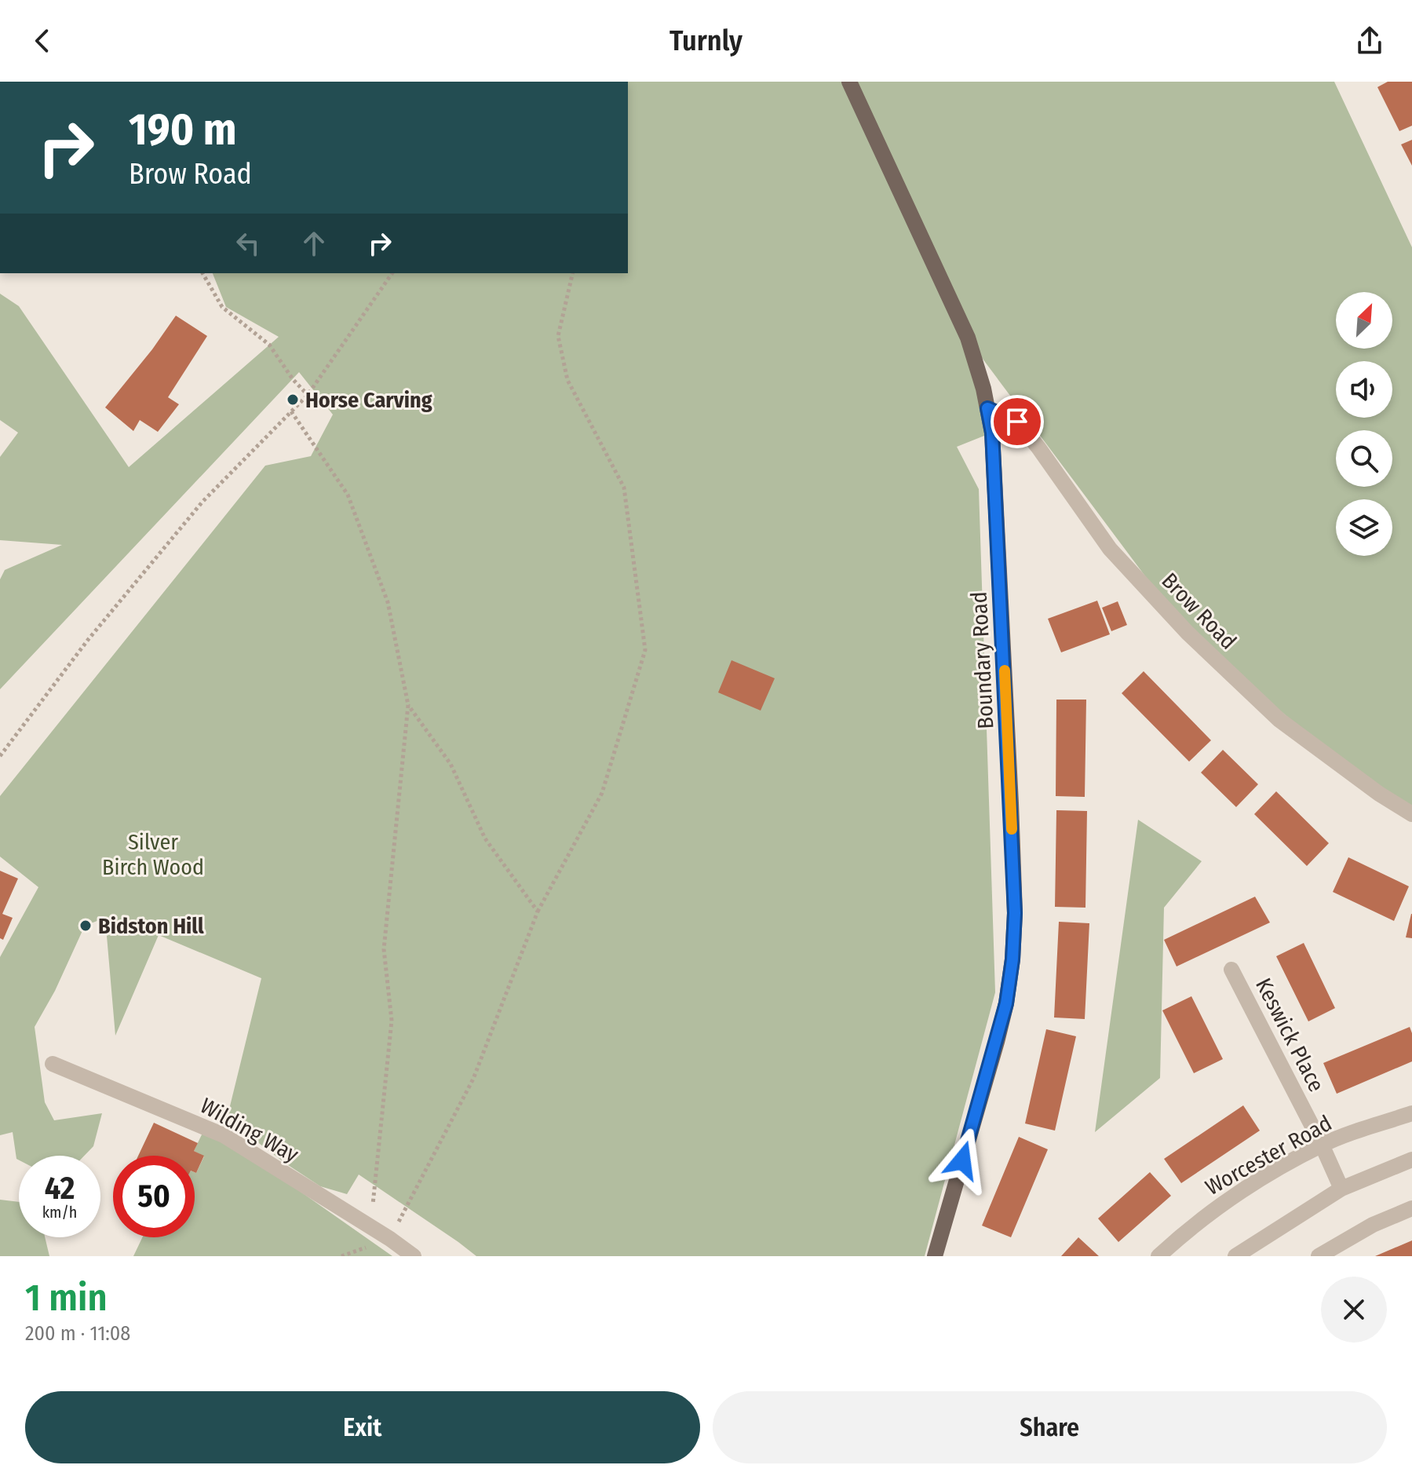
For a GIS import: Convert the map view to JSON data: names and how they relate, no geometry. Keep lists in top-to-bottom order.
{
  "streets": {
    "main road": ["Boundary Road"],
    "street": [
      "Brow Road",
      "Keswick Place",
      "Wilding Way",
      "Worcester Road"
    ]
  },
  "crossings": [
    ["Brow Road", "Boundary Road"],
    ["Keswick Place", "Worcester Road"]
  ],
  "parks": ["Silver Birch Wood"],
  "places": ["Horse Carving", "Bidston Hill"],
  "north": "top right",
  "page": {
    "header": "Turnly",
    "turn": ["190 m", "Brow Road"],
    "speed": "42 km/h",
    "limit": "50",
    "heading": ["1 min", "200 m · 11:08"],
    "buttons": ["Exit", "Share"]
  }
}
